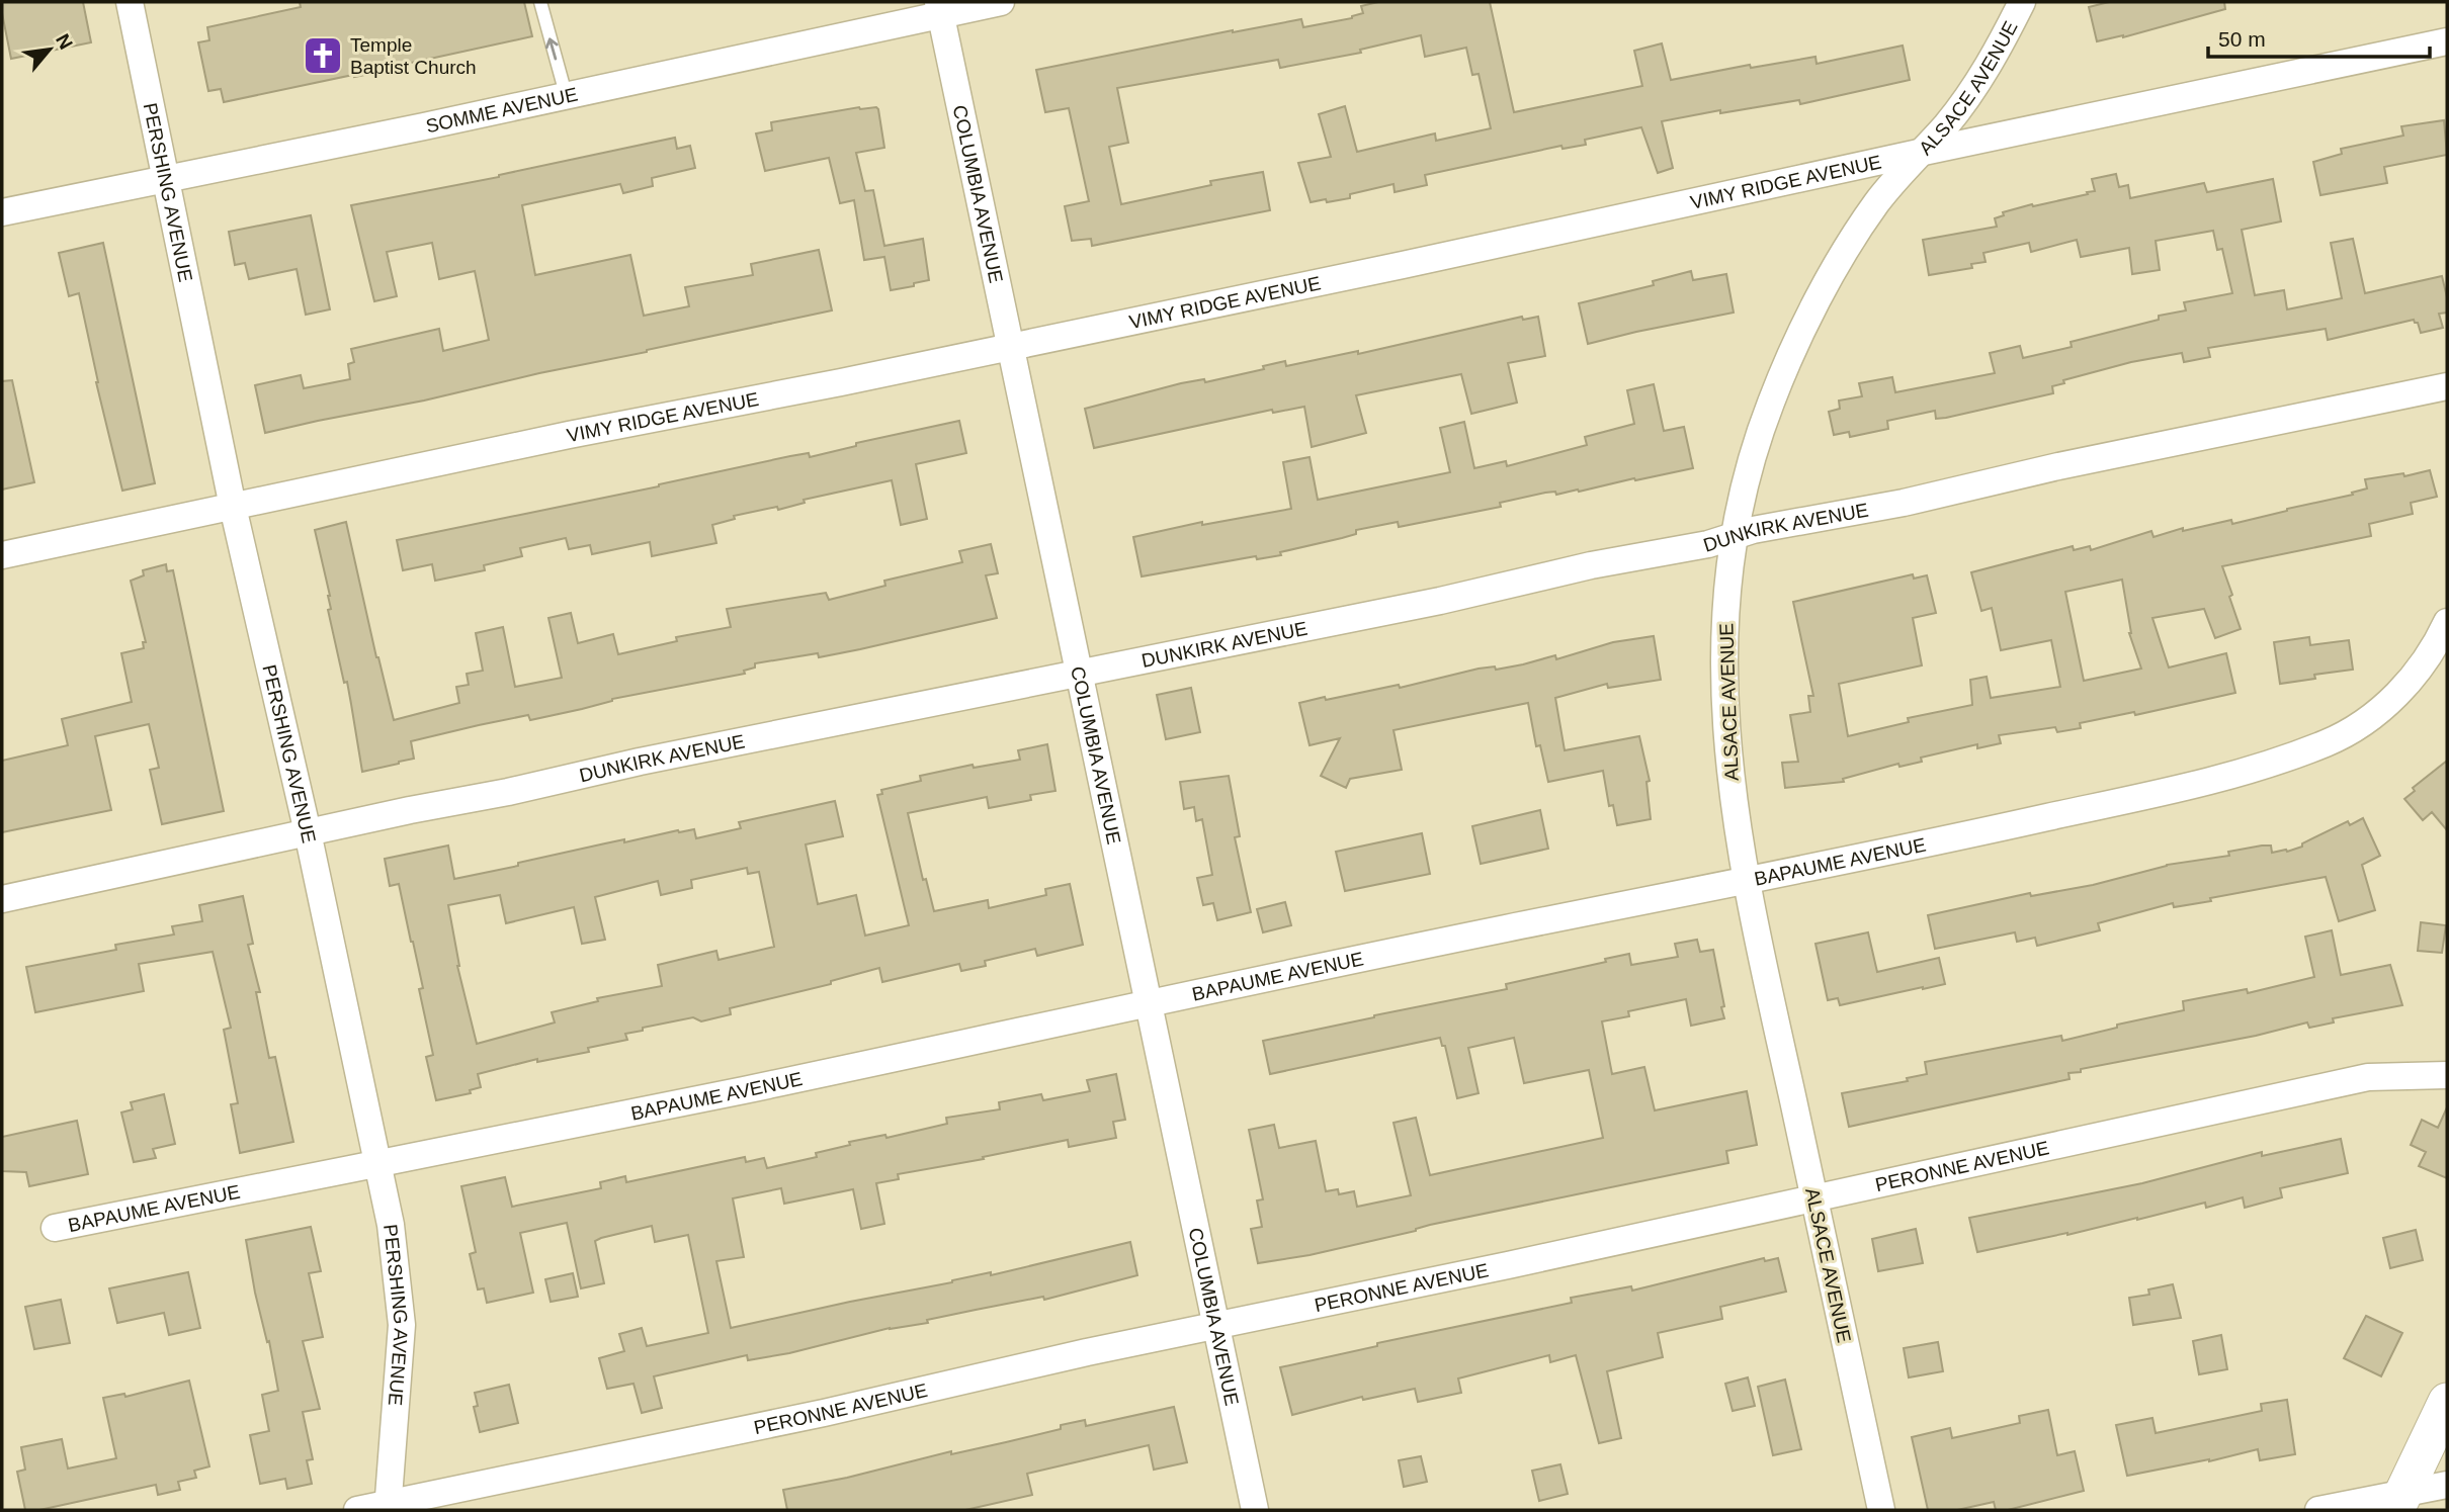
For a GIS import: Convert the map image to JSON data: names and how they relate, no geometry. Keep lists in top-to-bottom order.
{
  "streets": {
    "street": [
      "ALSACE AVENUE",
      "SOMME AVENUE",
      "VIMY RIDGE AVENUE",
      "PERSHING AVENUE",
      "COLUMBIA AVENUE",
      "DUNKIRK AVENUE",
      "BAPAUME AVENUE",
      "PERONNE AVENUE"
    ]
  },
  "crossings": [
    ["ALSACE AVENUE", "VIMY RIDGE AVENUE"],
    ["ALSACE AVENUE", "DUNKIRK AVENUE"],
    ["ALSACE AVENUE", "BAPAUME AVENUE"],
    ["ALSACE AVENUE", "PERONNE AVENUE"],
    ["SOMME AVENUE", "PERSHING AVENUE"],
    ["SOMME AVENUE", "COLUMBIA AVENUE"],
    ["VIMY RIDGE AVENUE", "PERSHING AVENUE"],
    ["VIMY RIDGE AVENUE", "COLUMBIA AVENUE"],
    ["PERSHING AVENUE", "DUNKIRK AVENUE"],
    ["PERSHING AVENUE", "BAPAUME AVENUE"],
    ["PERSHING AVENUE", "PERONNE AVENUE"],
    ["COLUMBIA AVENUE", "DUNKIRK AVENUE"],
    ["COLUMBIA AVENUE", "BAPAUME AVENUE"],
    ["COLUMBIA AVENUE", "PERONNE AVENUE"]
  ],
  "places": {
    "church": ["Temple Baptist Church"]
  },
  "scale_bar": "50 m",
  "north": "top right"
}
